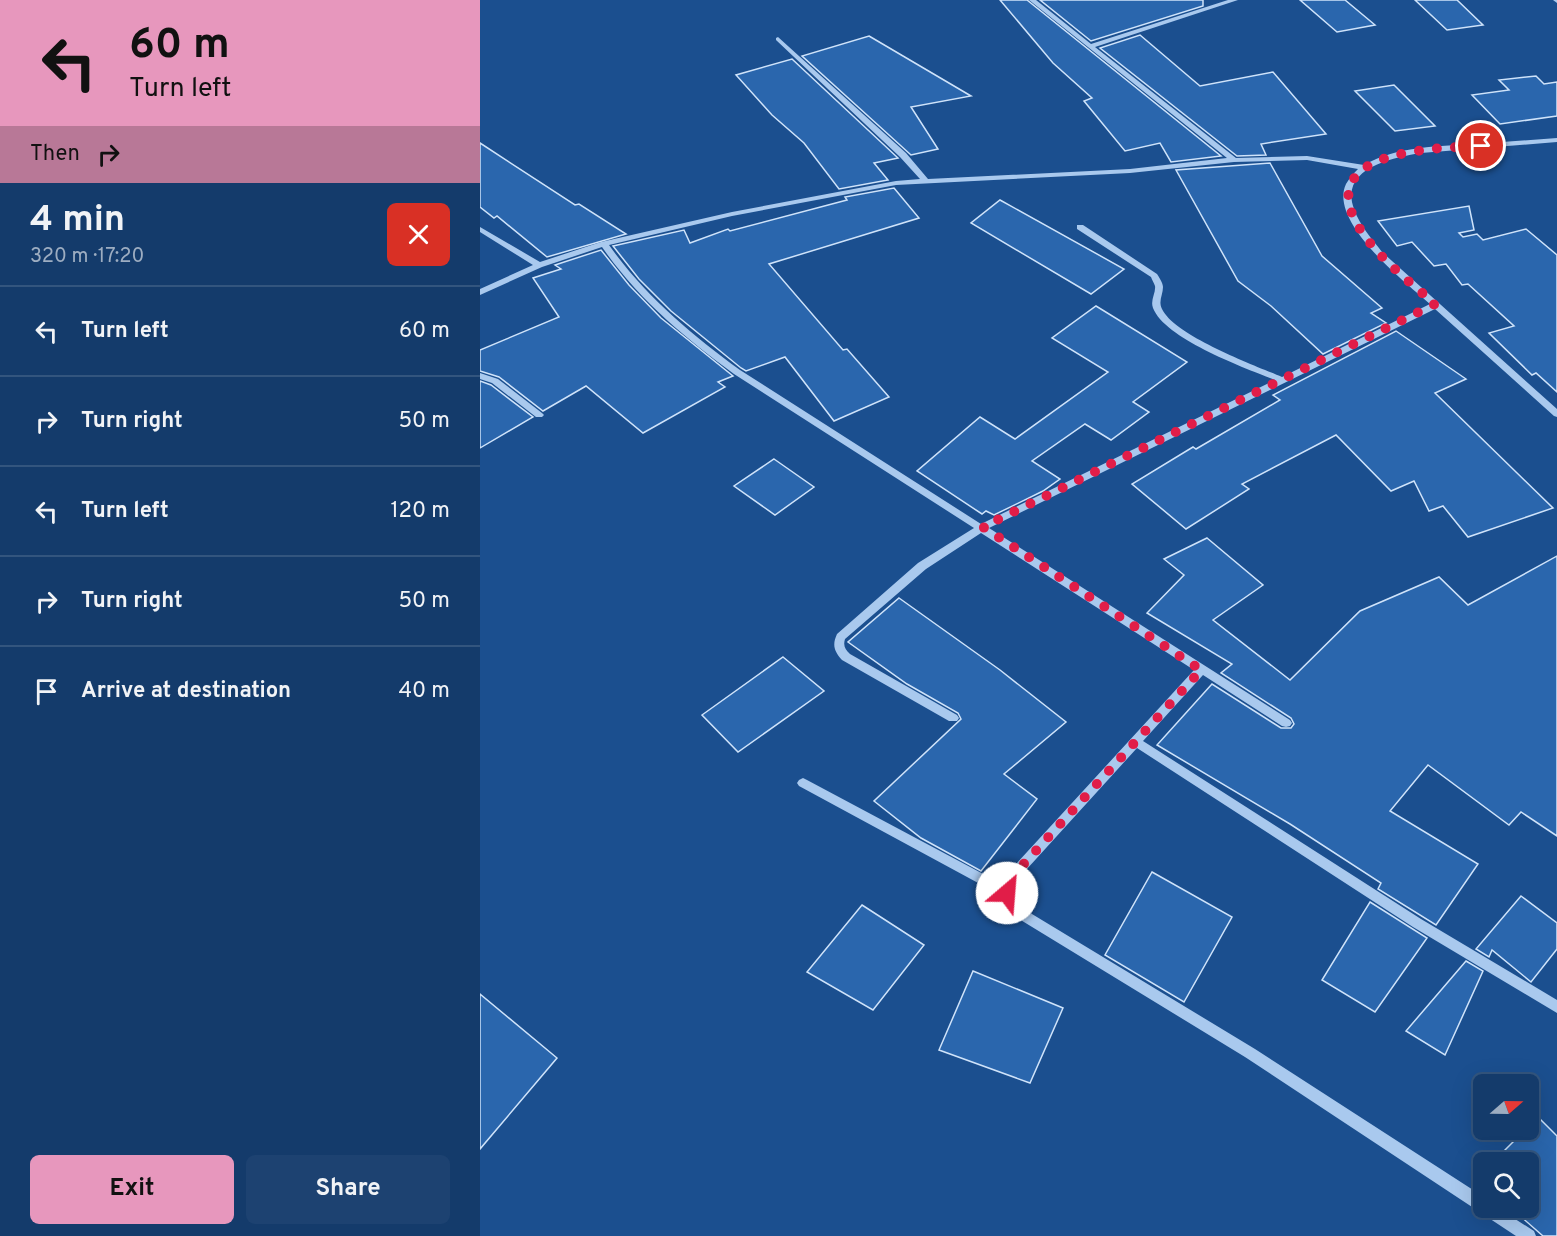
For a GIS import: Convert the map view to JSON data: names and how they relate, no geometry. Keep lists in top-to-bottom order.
{
  "north": "right",
  "page": {
    "turn": ["60 m", "Turn left"],
    "then": "Then",
    "heading": ["4 min", "320 m · 17:20"],
    "list": [
      {
        "name": "Turn left",
        "value": "60 m"
      },
      {
        "name": "Turn right",
        "value": "50 m"
      },
      {
        "name": "Turn left",
        "value": "120 m"
      },
      {
        "name": "Turn right",
        "value": "50 m"
      },
      {
        "name": "Arrive at destination",
        "value": "40 m"
      }
    ],
    "buttons": ["Exit", "Share"]
  }
}
